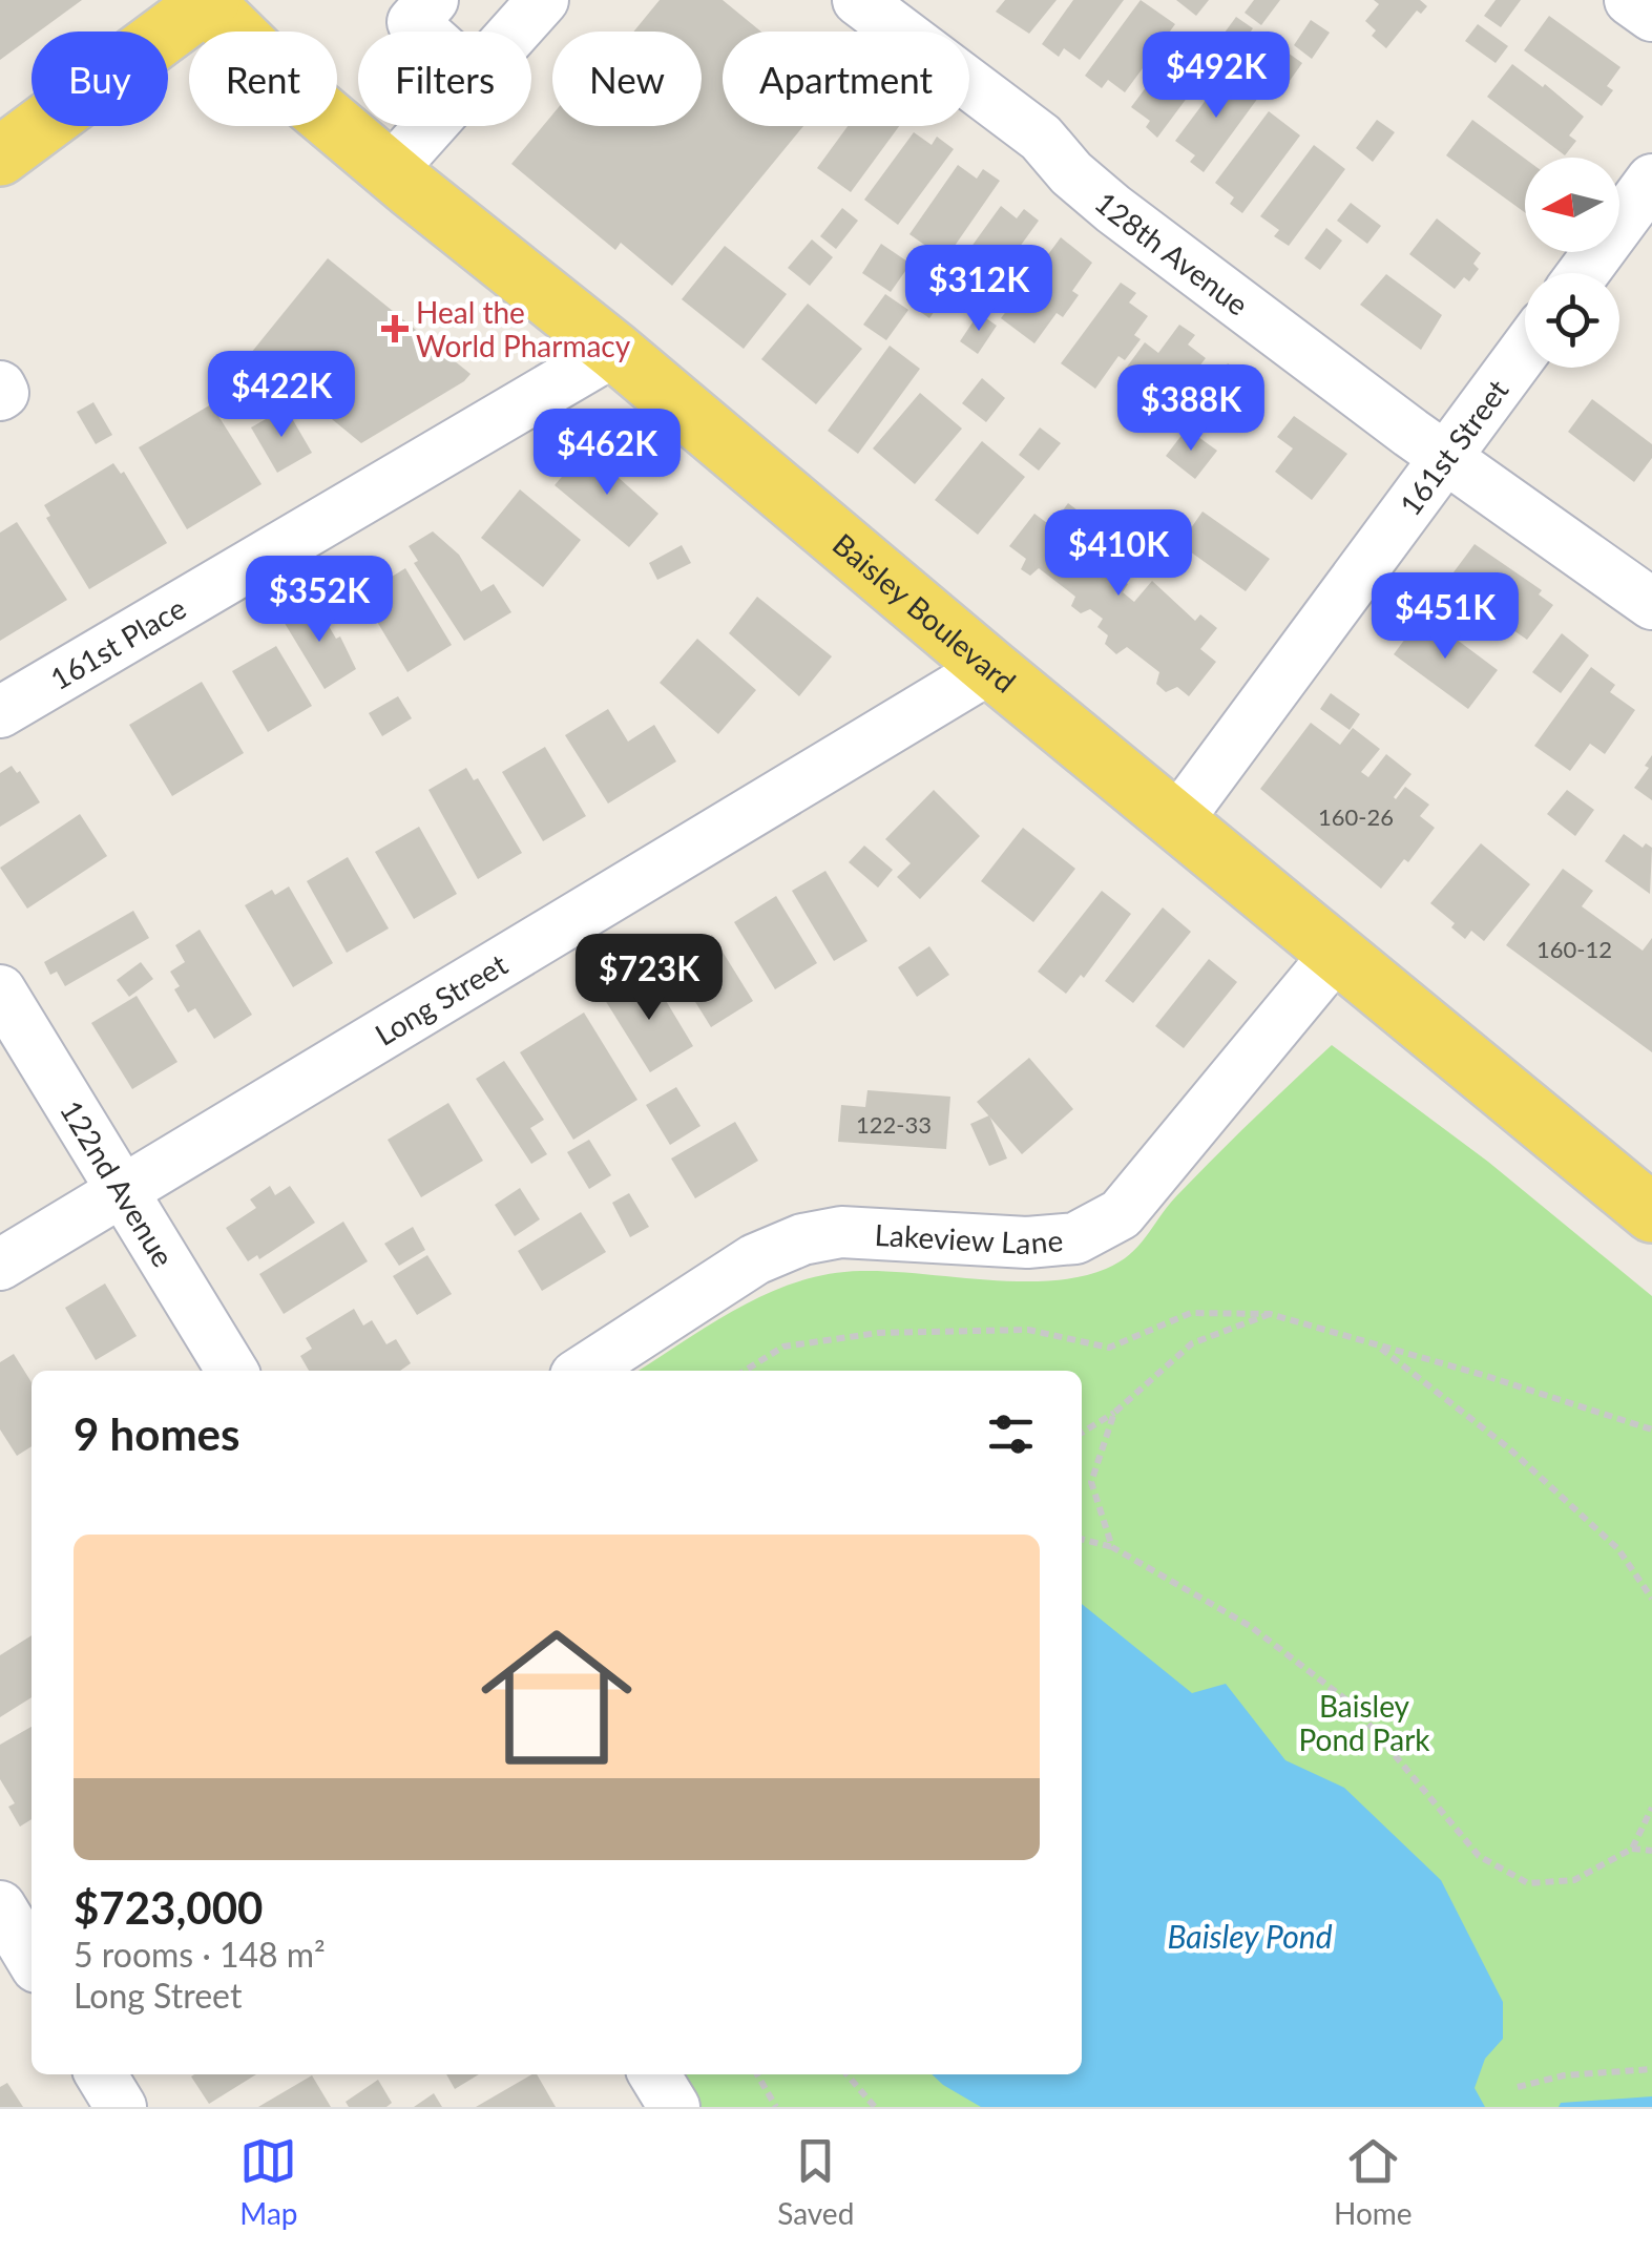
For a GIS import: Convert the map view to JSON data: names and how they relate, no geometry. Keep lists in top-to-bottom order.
{
  "streets": {
    "main road": ["Baisley Boulevard"],
    "street": [
      "128th Avenue",
      "161st Street",
      "161st Place",
      "Long Street",
      "122nd Avenue",
      "Lakeview Lane"
    ]
  },
  "crossings": [
    ["128th Avenue", "161st Street"],
    ["161st Street", "Baisley Boulevard"],
    ["Baisley Boulevard", "161st Place"],
    ["Baisley Boulevard", "Long Street"],
    ["Baisley Boulevard", "Lakeview Lane"],
    ["Long Street", "122nd Avenue"]
  ],
  "water": ["Baisley Pond"],
  "parks": ["Baisley Pond Park"],
  "places": {
    "health": ["Heal the World Pharmacy"]
  },
  "house_numbers": ["160-26", "160-12", "122-33"],
  "north": "left",
  "page": {
    "price": [
      "$492K",
      "$312K",
      "$422K",
      "$388K",
      "$462K",
      "$410K",
      "$352K",
      "$451K",
      "$723K"
    ],
    "chip": [
      "Buy",
      "Rent",
      "Filters",
      "New",
      "Apartment"
    ],
    "heading": "9 homes",
    "list": [
      {
        "name": "$723,000",
        "note": "5 rooms · 148 m² · Long Street"
      }
    ],
    "tabs": ["Map", "Saved", "Home"]
  }
}
